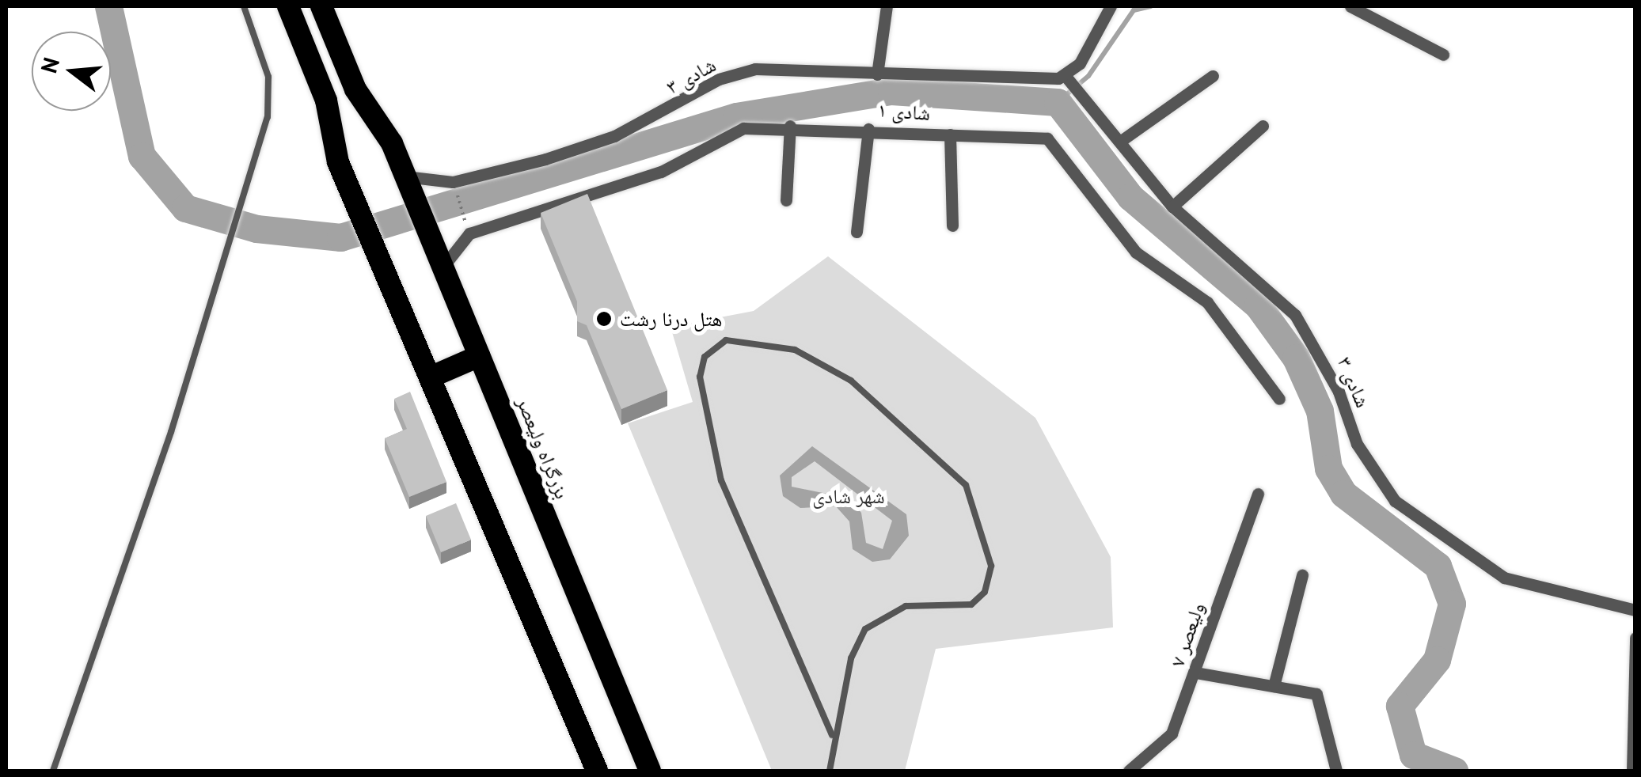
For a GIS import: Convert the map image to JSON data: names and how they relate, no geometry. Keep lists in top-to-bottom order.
{
  "streets": {
    "highway": ["بزرگراه ولیعصر"],
    "street": ["شادی ۳", "شادی ۱", "ولیعصر ۷"]
  },
  "crossings": [
    ["شادی ۳", "بزرگراه ولیعصر"]
  ],
  "parks": ["شهر شادی"],
  "places": ["هتل درنا رشت"],
  "north": "left"
}
